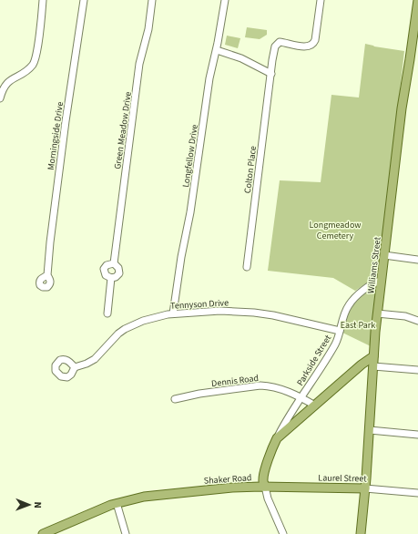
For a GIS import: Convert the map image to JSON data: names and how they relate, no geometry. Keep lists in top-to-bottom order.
{
  "streets": {
    "main road": ["Williams Street", "Laurel Street", "Shaker Road"],
    "street": [
      "Green Meadow Drive",
      "Morningside Drive",
      "Longfellow Drive",
      "Colton Place",
      "Tennyson Drive",
      "Parkside Street",
      "Dennis Road"
    ]
  },
  "crossings": [
    ["Longfellow Drive", "Tennyson Drive"],
    ["Williams Street", "Parkside Street"],
    ["Williams Street", "Laurel Street"],
    ["Williams Street", "Shaker Road"],
    ["Tennyson Drive", "Parkside Street"],
    ["Parkside Street", "Dennis Road"],
    ["Parkside Street", "Shaker Road"],
    ["Dennis Road", "Shaker Road"],
    ["Laurel Street", "Shaker Road"]
  ],
  "parks": ["Longmeadow Cemetery", "East Park"],
  "north": "right"
}
